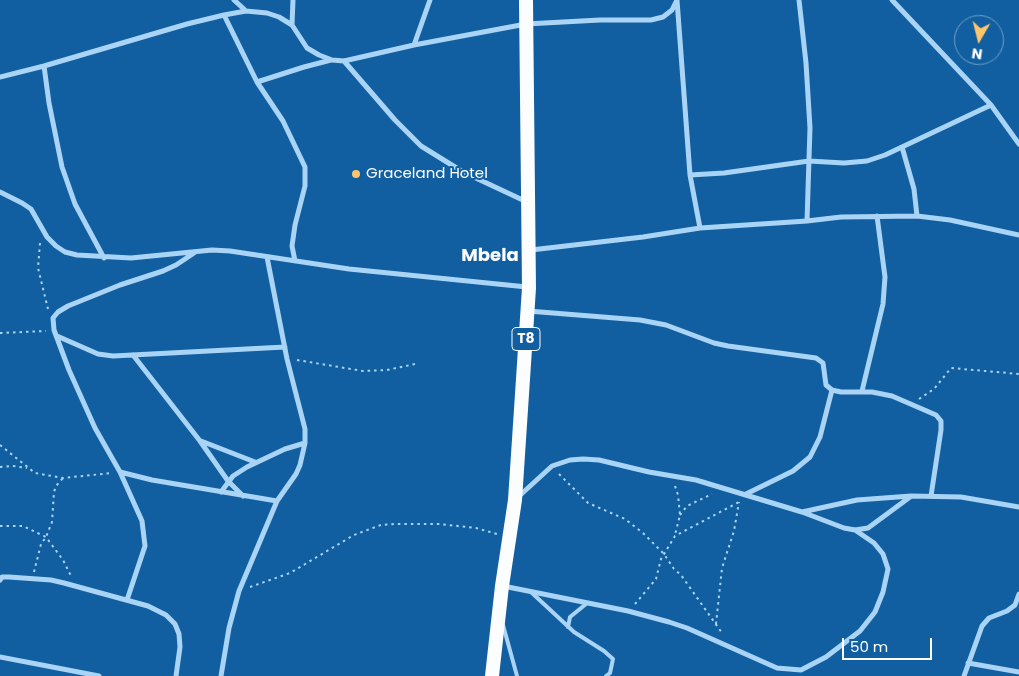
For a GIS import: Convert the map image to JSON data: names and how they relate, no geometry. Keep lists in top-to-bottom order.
{
  "streets": {
    "highway": ["T8"]
  },
  "districts": ["Mbela"],
  "places": ["Graceland Hotel"],
  "scale_bar": "50 m",
  "north": "bottom"
}
